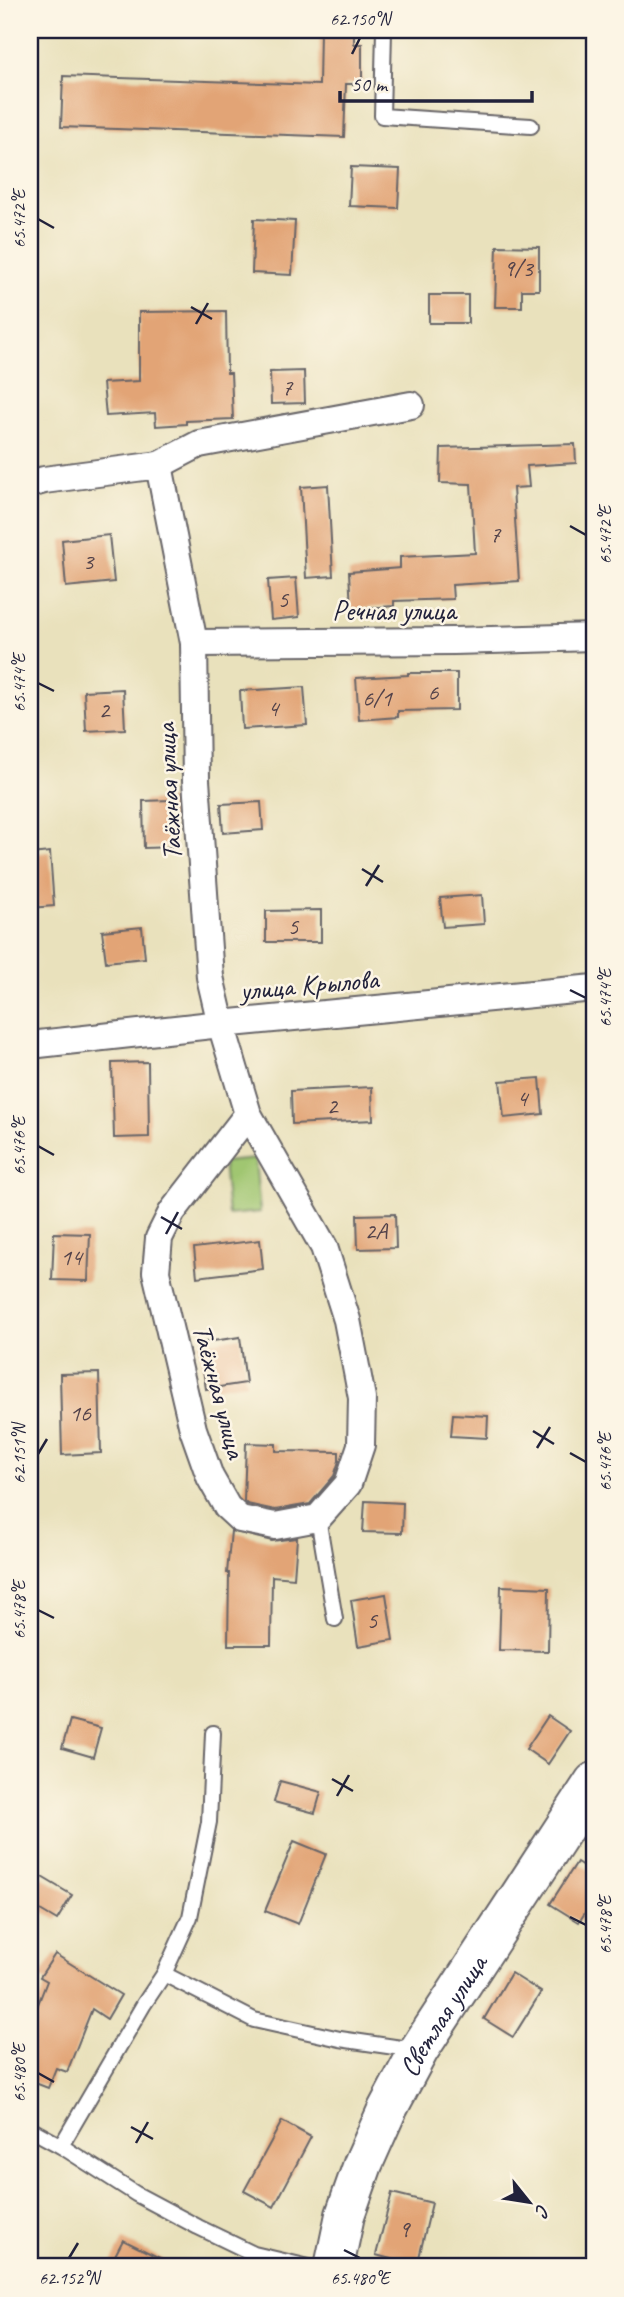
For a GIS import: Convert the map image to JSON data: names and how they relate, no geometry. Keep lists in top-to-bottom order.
{
  "streets": {
    "street": [
      "Речная улица",
      "Таёжная улица",
      "улица Крылова",
      "Светлая улица"
    ]
  },
  "crossings": [
    ["Речная улица", "Таёжная улица"],
    ["Таёжная улица", "улица Крылова"]
  ],
  "house_numbers": [
    "9/3",
    "7",
    "7",
    "3",
    "5",
    "6",
    "6/1",
    "4",
    "2",
    "5",
    "4",
    "2",
    "2А",
    "14",
    "16",
    "5",
    "9"
  ],
  "scale_bar": "50 m",
  "north": "bottom right",
  "coordinates": [
    "62.150°N",
    "65.472°E",
    "65.474°E",
    "65.476°E",
    "62.151°N",
    "65.478°E",
    "65.480°E",
    "62.152°N"
  ]
}
